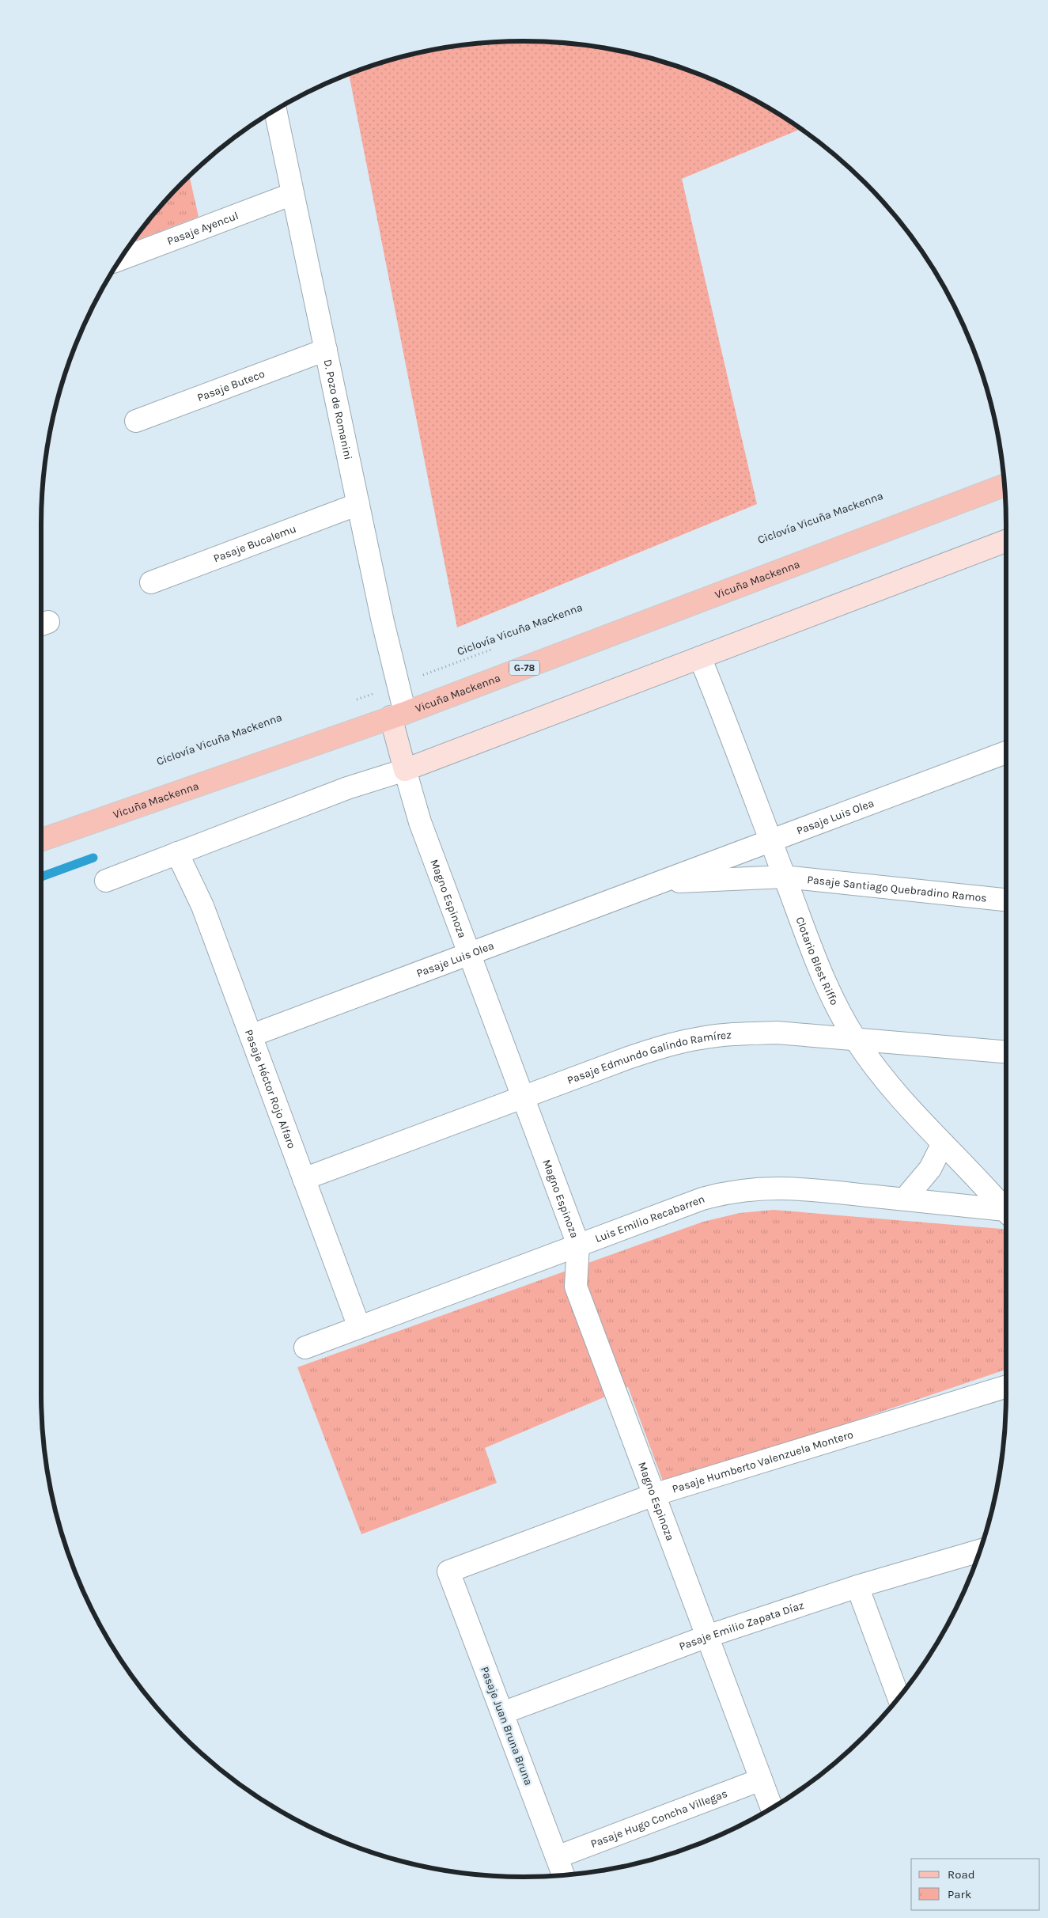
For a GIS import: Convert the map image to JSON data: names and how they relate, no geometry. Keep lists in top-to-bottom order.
{
  "streets": {
    "main road": ["Vicuña Mackenna", "G-78"],
    "street": [
      "Pasaje Ayencul",
      "Pasaje Buteco",
      "D. Pozo de Romanini",
      "Pasaje Bucalemu",
      "Pasaje Luis Olea",
      "Pasaje Santiago Quebradino Ramos",
      "Magno Espinoza",
      "Clotario Blest Riffo",
      "Pasaje Edmundo Galindo Ramírez",
      "Pasaje Héctor Rojo Alfaro",
      "Luis Emilio Recabarren",
      "Pasaje Humberto Valenzuela Montero",
      "Pasaje Emilio Zapata Díaz",
      "Pasaje Juan Bruna Bruna",
      "Pasaje Hugo Concha Villegas"
    ],
    "path": ["Ciclovía Vicuña Mackenna"]
  },
  "crossings": [
    ["Pasaje Ayencul", "D. Pozo de Romanini"],
    ["Pasaje Buteco", "D. Pozo de Romanini"],
    ["D. Pozo de Romanini", "Ciclovía Vicuña Mackenna"],
    ["D. Pozo de Romanini", "Pasaje Bucalemu"],
    ["D. Pozo de Romanini", "Vicuña Mackenna"],
    ["D. Pozo de Romanini", "Magno Espinoza"],
    ["Vicuña Mackenna", "Magno Espinoza"],
    ["Pasaje Luis Olea", "Pasaje Santiago Quebradino Ramos"],
    ["Pasaje Luis Olea", "Magno Espinoza"],
    ["Pasaje Luis Olea", "Clotario Blest Riffo"],
    ["Pasaje Luis Olea", "Pasaje Héctor Rojo Alfaro"],
    ["Pasaje Santiago Quebradino Ramos", "Clotario Blest Riffo"],
    ["Magno Espinoza", "Pasaje Edmundo Galindo Ramírez"],
    ["Magno Espinoza", "Luis Emilio Recabarren"],
    ["Magno Espinoza", "Pasaje Humberto Valenzuela Montero"],
    ["Magno Espinoza", "Pasaje Emilio Zapata Díaz"],
    ["Magno Espinoza", "Pasaje Hugo Concha Villegas"],
    ["Clotario Blest Riffo", "Pasaje Edmundo Galindo Ramírez"],
    ["Pasaje Edmundo Galindo Ramírez", "Pasaje Héctor Rojo Alfaro"],
    ["Pasaje Héctor Rojo Alfaro", "Luis Emilio Recabarren"],
    ["Pasaje Humberto Valenzuela Montero", "Pasaje Juan Bruna Bruna"],
    ["Pasaje Emilio Zapata Díaz", "Pasaje Juan Bruna Bruna"],
    ["Pasaje Juan Bruna Bruna", "Pasaje Hugo Concha Villegas"]
  ],
  "legend": ["Road", "Park"]
}
